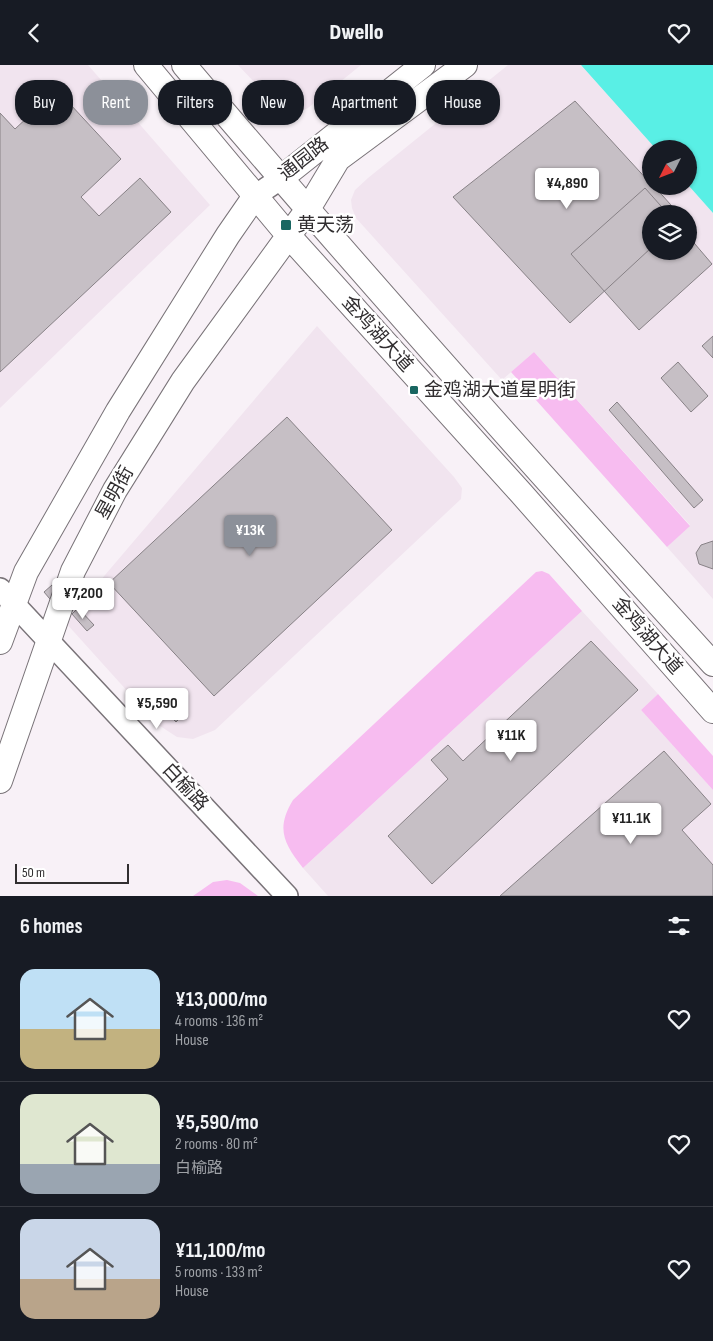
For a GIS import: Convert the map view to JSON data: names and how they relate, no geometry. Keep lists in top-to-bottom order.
{
  "streets": {
    "main road": ["通园路", "金鸡湖大道", "星明街"],
    "street": ["白榆路"]
  },
  "crossings": [
    ["通园路", "金鸡湖大道"],
    ["通园路", "星明街"],
    ["金鸡湖大道", "星明街"],
    ["星明街", "白榆路"]
  ],
  "places": {
    "transit": ["黄天荡", "金鸡湖大道星明街"]
  },
  "scale_bar": "50 m",
  "north": "bottom left",
  "page": {
    "header": "Dwello",
    "chip": [
      "Buy",
      "Rent",
      "Filters",
      "New",
      "Apartment",
      "House"
    ],
    "price": [
      "¥4,890",
      "¥13K",
      "¥7,200",
      "¥5,590",
      "¥11K",
      "¥11.1K"
    ],
    "scale": "50 m",
    "heading": "6 homes",
    "list": [
      {
        "name": "¥13,000/mo",
        "note": "4 rooms · 136 m² · House"
      },
      {
        "name": "¥5,590/mo",
        "note": "2 rooms · 80 m² · 白榆路"
      },
      {
        "name": "¥11,100/mo",
        "note": "5 rooms · 133 m² · House"
      }
    ]
  }
}
